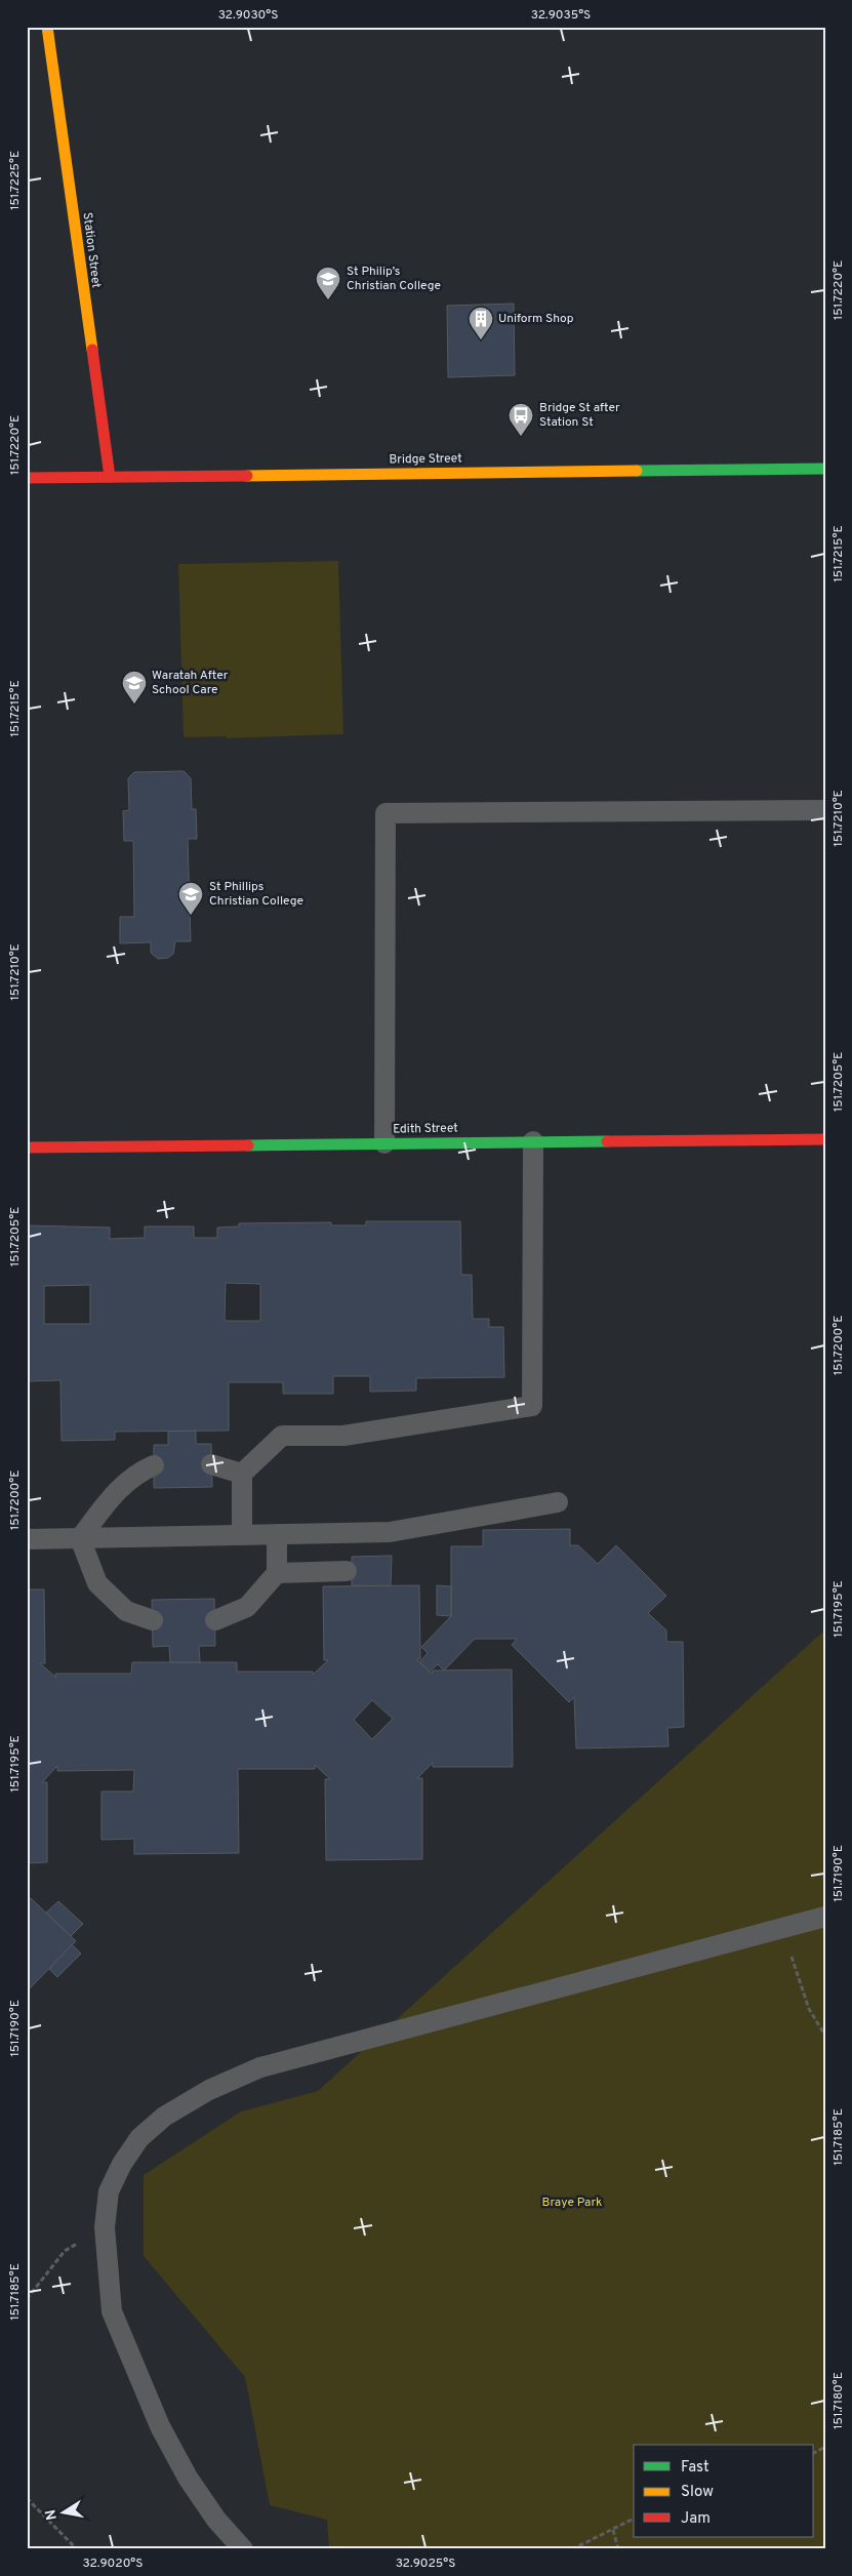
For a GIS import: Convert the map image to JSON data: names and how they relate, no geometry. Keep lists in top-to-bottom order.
{
  "streets": {
    "street": ["Station Street", "Bridge Street", "Edith Street"]
  },
  "crossings": [
    ["Station Street", "Bridge Street"]
  ],
  "parks": ["Braye Park"],
  "places": {
    "school or university": ["St Philip’s Christian College", "Waratah After School Care", "St Phillips Christian College"],
    "building": ["Uniform Shop"],
    "bus stop": ["Bridge St after Station St"]
  },
  "legend": ["Fast", "Slow", "Jam"],
  "north": "left",
  "coordinates": [
    "32.9030°S",
    "32.9035°S",
    "151.7225°E",
    "151.7220°E",
    "151.7215°E",
    "151.7210°E",
    "151.7205°E",
    "151.7200°E",
    "151.7195°E",
    "151.7190°E",
    "151.7185°E",
    "151.7180°E",
    "32.9020°S",
    "32.9025°S"
  ]
}
